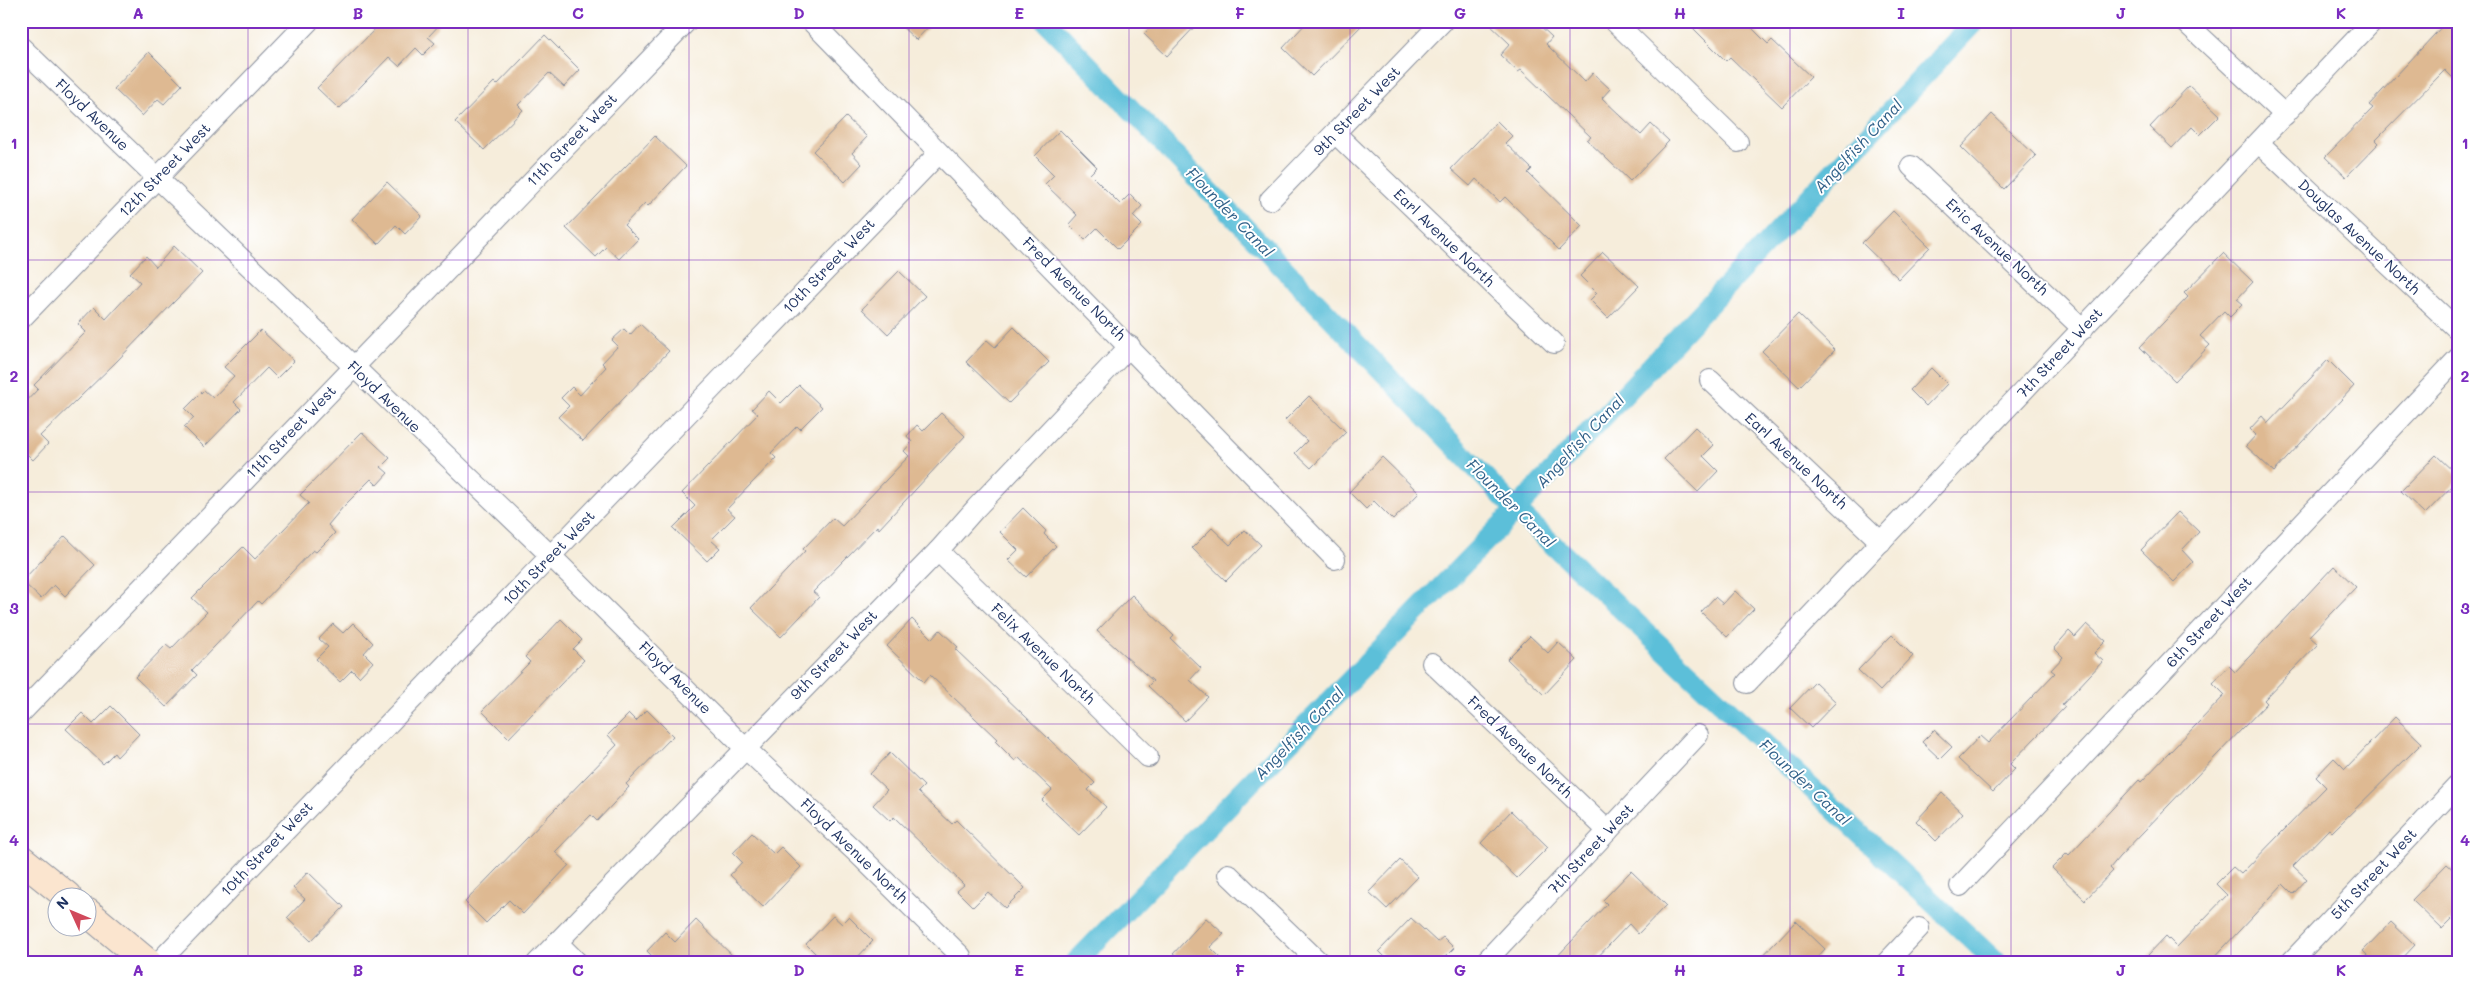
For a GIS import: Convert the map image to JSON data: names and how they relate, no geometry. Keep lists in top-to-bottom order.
{
  "streets": {
    "street": [
      "9th Street West",
      "Floyd Avenue",
      "11th Street West",
      "12th Street West",
      "Douglas Avenue North",
      "Earl Avenue North",
      "Eric Avenue North",
      "10th Street West",
      "Fred Avenue North",
      "7th Street West",
      "6th Street West",
      "Felix Avenue North",
      "Floyd Avenue North",
      "5th Street West"
    ]
  },
  "crossings": [
    ["9th Street West", "Floyd Avenue"],
    ["9th Street West", "Earl Avenue North"],
    ["9th Street West", "Fred Avenue North"],
    ["9th Street West", "Felix Avenue North"],
    ["9th Street West", "Floyd Avenue North"],
    ["Floyd Avenue", "11th Street West"],
    ["Floyd Avenue", "12th Street West"],
    ["Floyd Avenue", "10th Street West"],
    ["Floyd Avenue", "Floyd Avenue North"],
    ["Douglas Avenue North", "7th Street West"],
    ["Earl Avenue North", "7th Street West"],
    ["Eric Avenue North", "7th Street West"],
    ["10th Street West", "Fred Avenue North"],
    ["Fred Avenue North", "7th Street West"]
  ],
  "water": ["Angelfish Canal", "Flounder Canal"],
  "north": "top left",
  "grid": {
    "columns": [
      "A",
      "B",
      "C",
      "D",
      "E",
      "F",
      "G",
      "H",
      "I",
      "J",
      "K"
    ],
    "rows": [
      "1",
      "2",
      "3",
      "4"
    ]
  }
}
